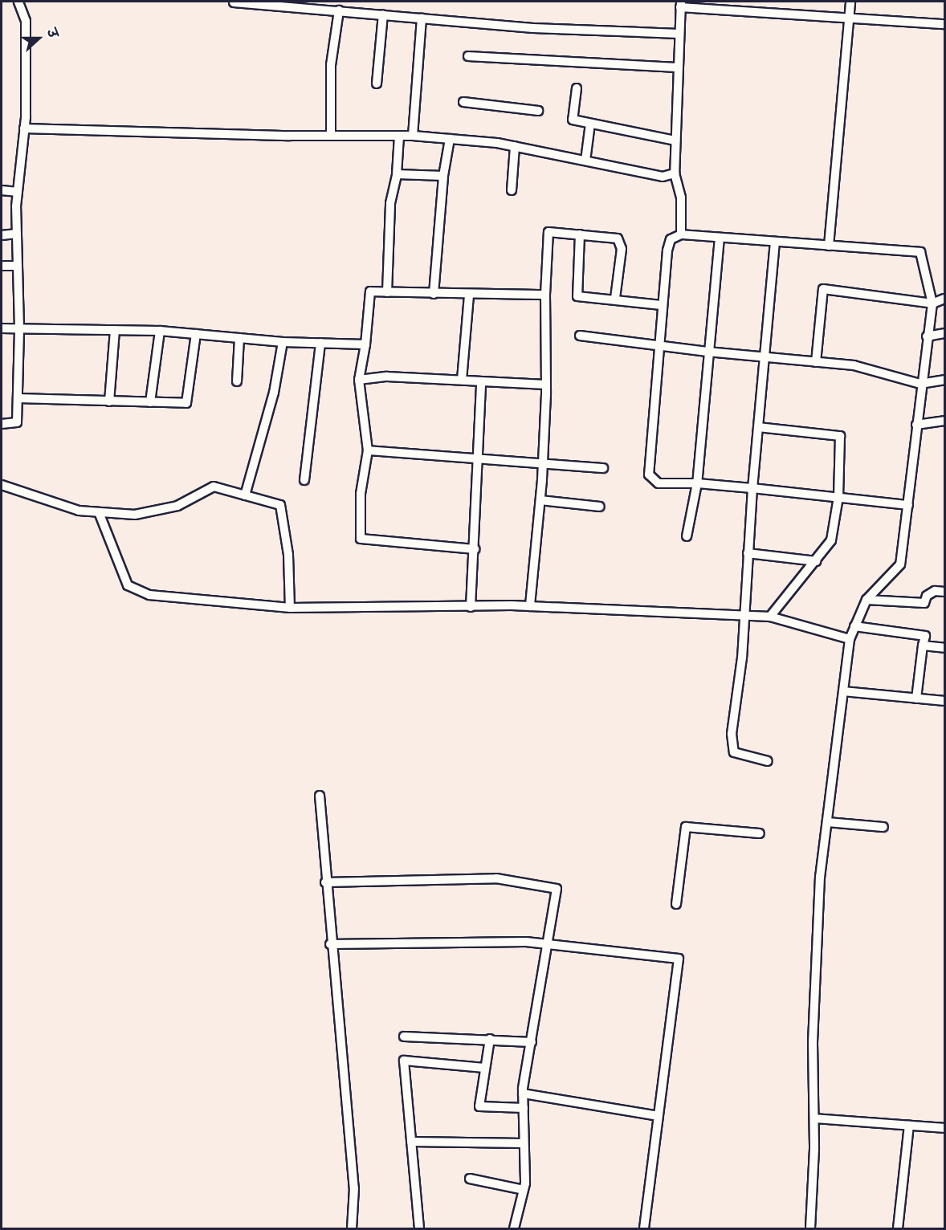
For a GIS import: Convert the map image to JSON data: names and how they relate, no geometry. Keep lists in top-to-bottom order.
{
  "north": "right"
}
